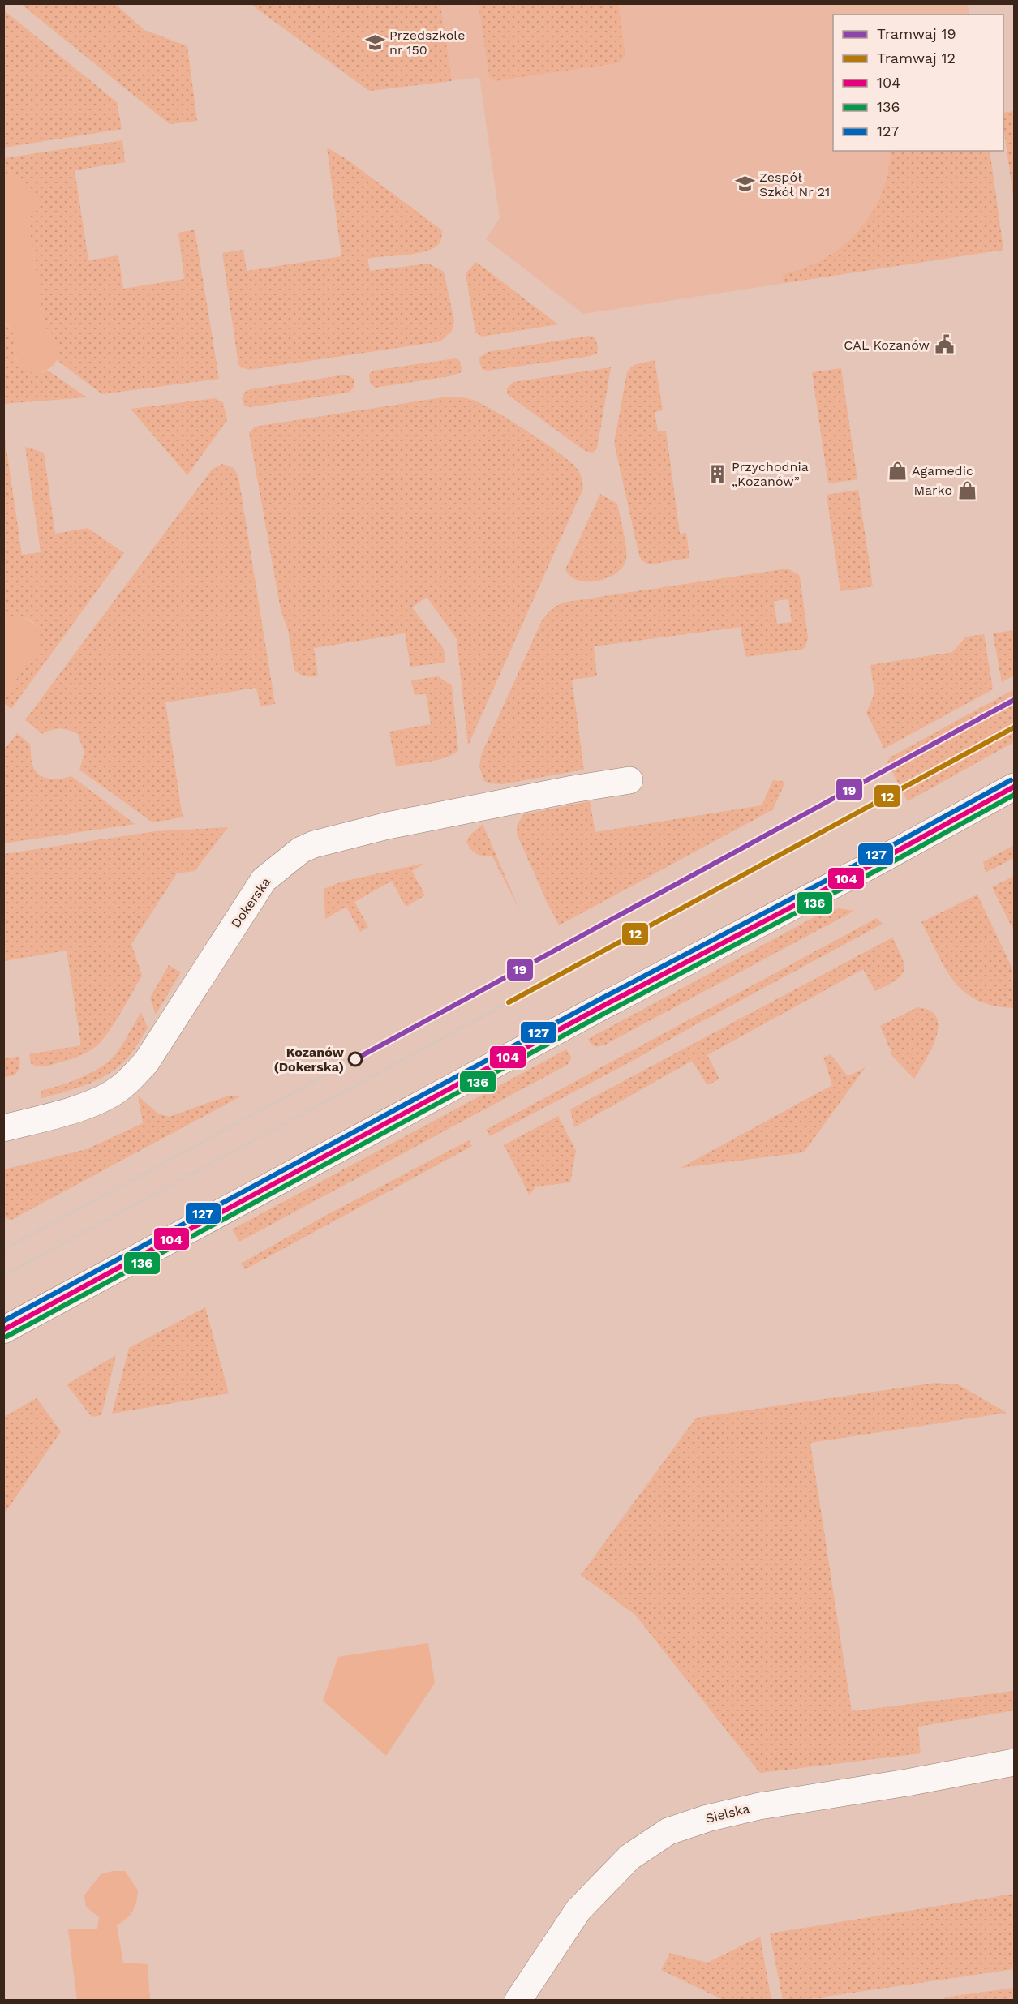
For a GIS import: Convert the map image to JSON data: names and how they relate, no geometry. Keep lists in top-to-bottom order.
{
  "streets": {
    "street": ["Dokerska", "Sielska"]
  },
  "places": {
    "school or university": ["Przedszkole nr 150", "Zespół Szkół Nr 21"],
    "public building": ["CAL Kozanów"],
    "shop": ["Agamedic", "Marko"],
    "building": ["Przychodnia „Kozanów”"],
    "other": ["Kozanów (Dokerska)"]
  },
  "lines": [
    "tram line 19",
    "tram line 12",
    "transit line 127",
    "transit line 104",
    "transit line 136"
  ],
  "legend": [
    "Tramwaj 19",
    "Tramwaj 12",
    "104",
    "136",
    "127"
  ]
}
